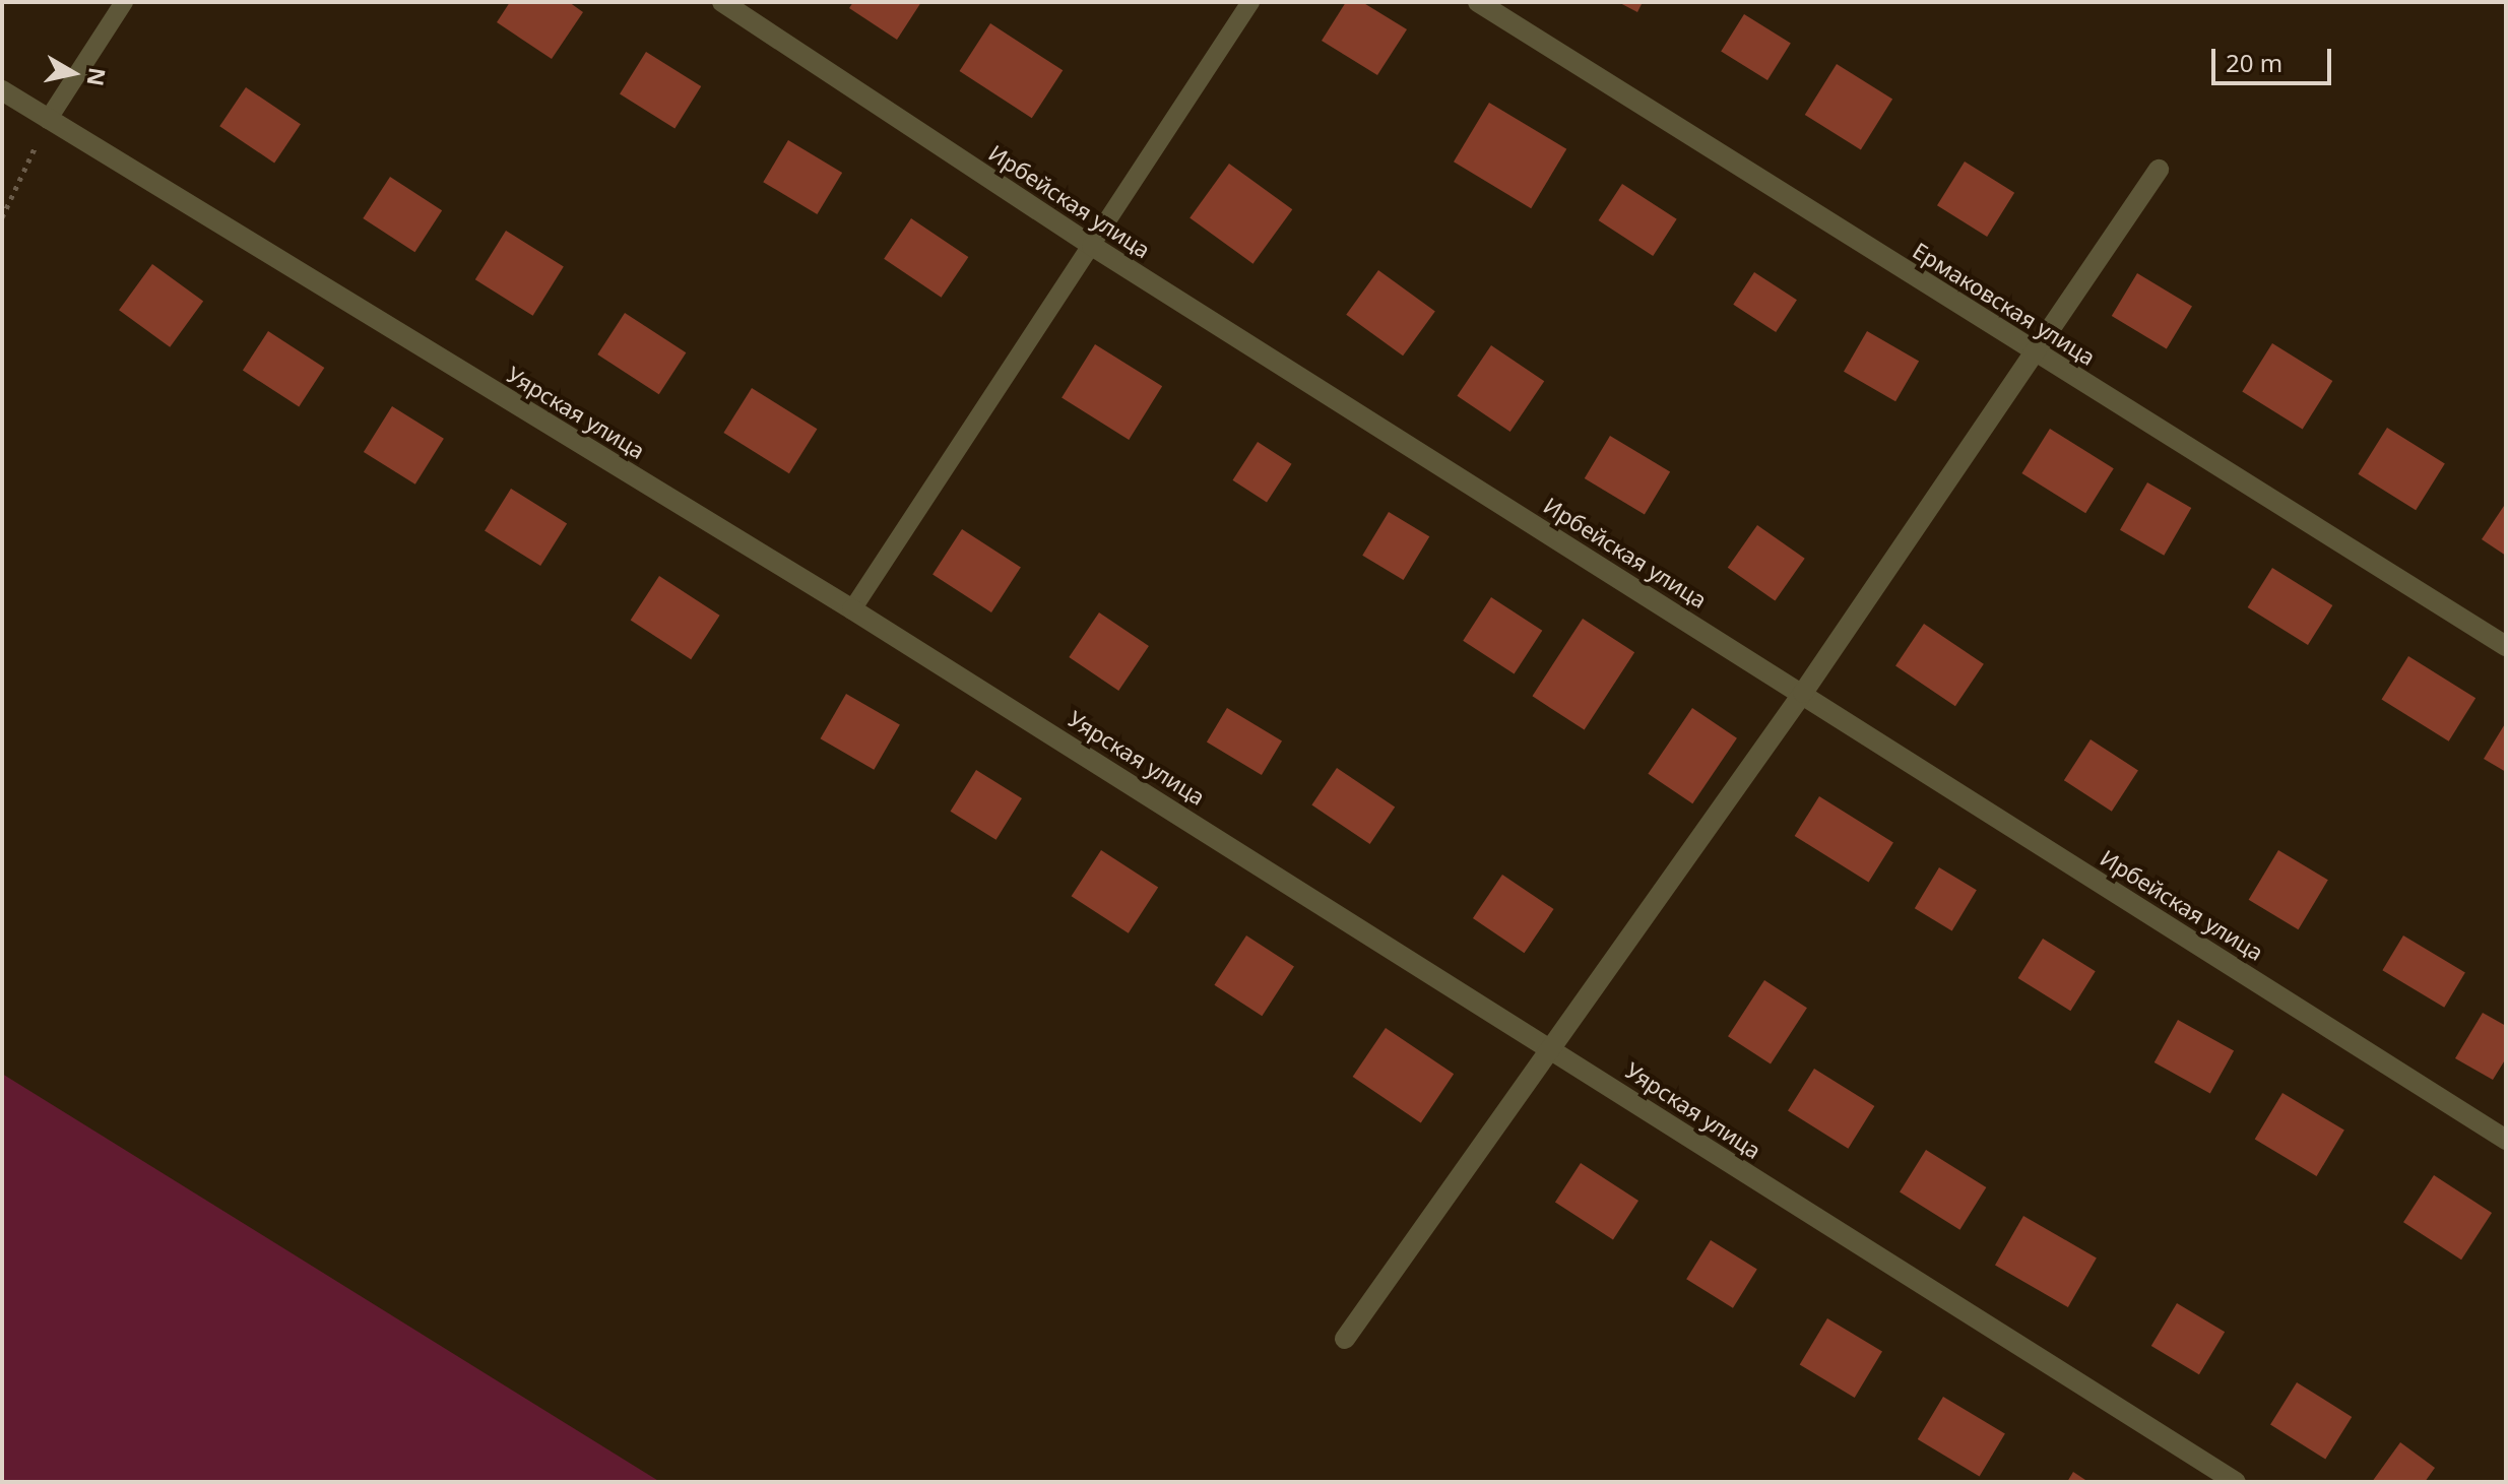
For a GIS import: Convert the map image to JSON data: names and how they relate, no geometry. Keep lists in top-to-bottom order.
{
  "streets": {
    "street": ["Ирбейская улица", "Ермаковская улица", "Уярская улица"]
  },
  "scale_bar": "20 m",
  "north": "right"
}
